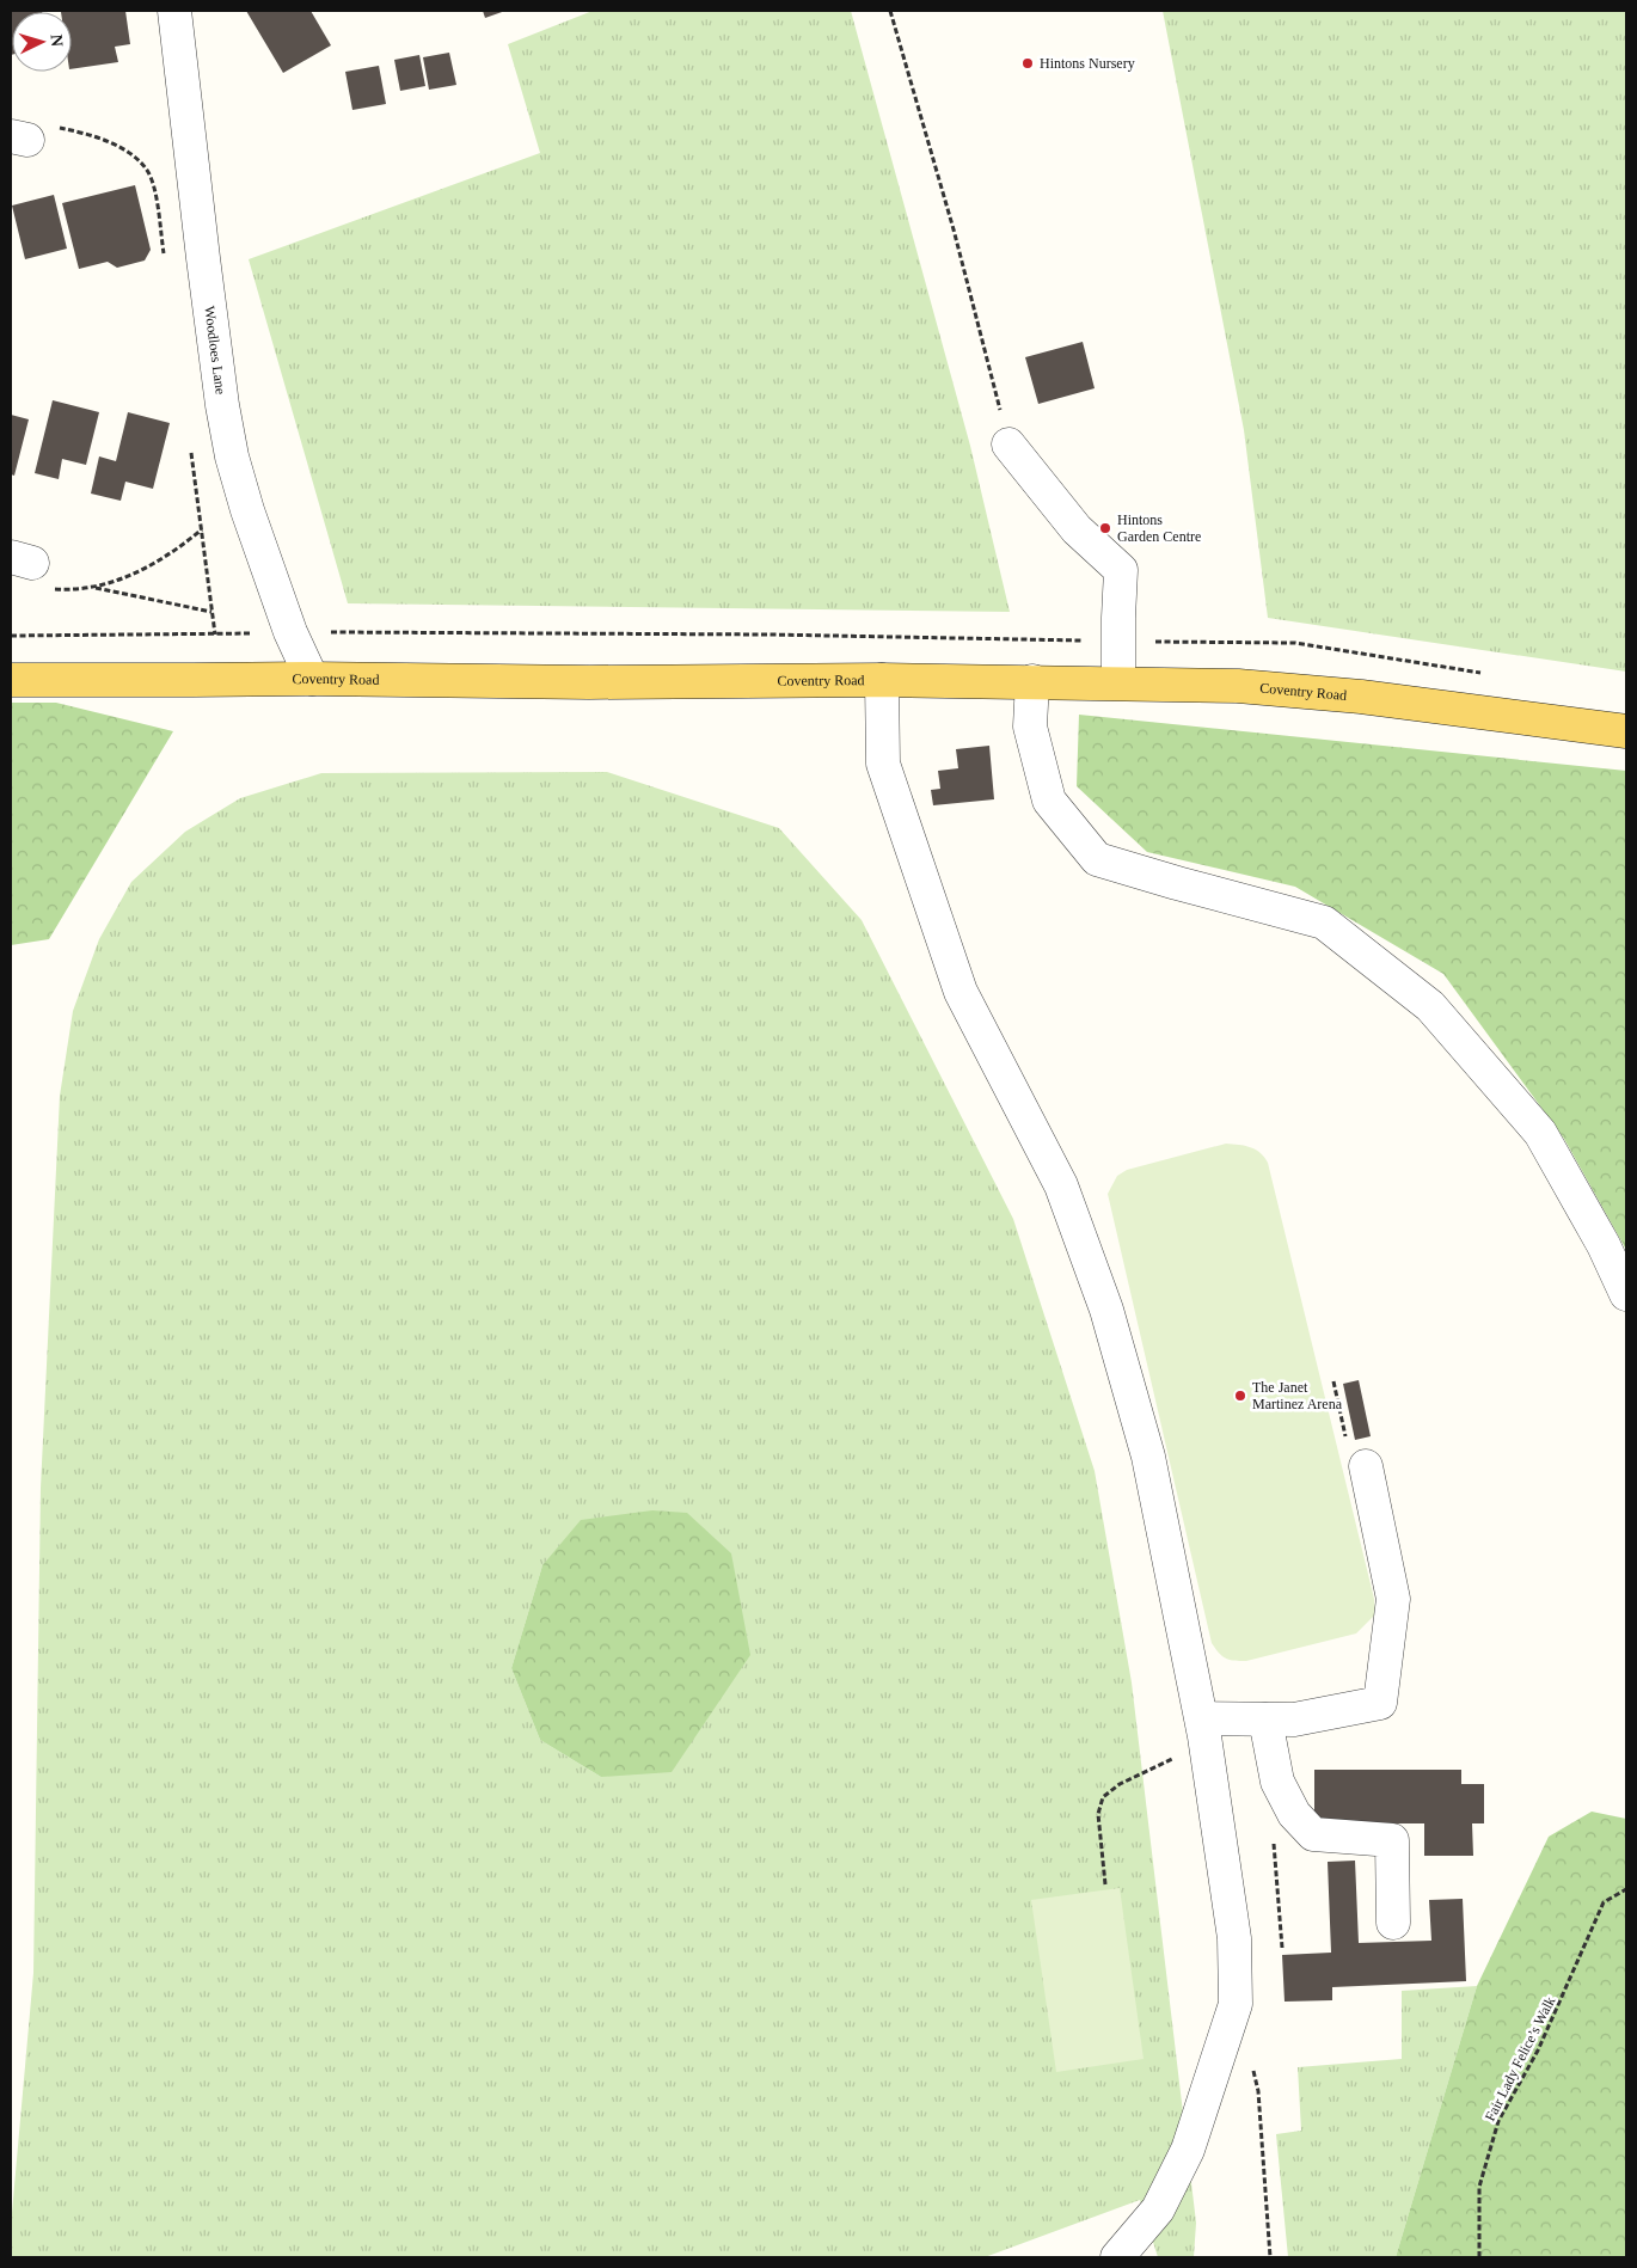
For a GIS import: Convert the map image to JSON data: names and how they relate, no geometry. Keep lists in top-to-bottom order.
{
  "streets": {
    "main road": ["Coventry Road"],
    "street": ["Woodloes Lane"],
    "path": ["Fair Lady Felice’s Walk"]
  },
  "crossings": [
    ["Woodloes Lane", "Coventry Road"]
  ],
  "places": ["Hintons Nursery", "Hintons Garden Centre", "The Janet Martinez Arena"],
  "north": "right"
}
